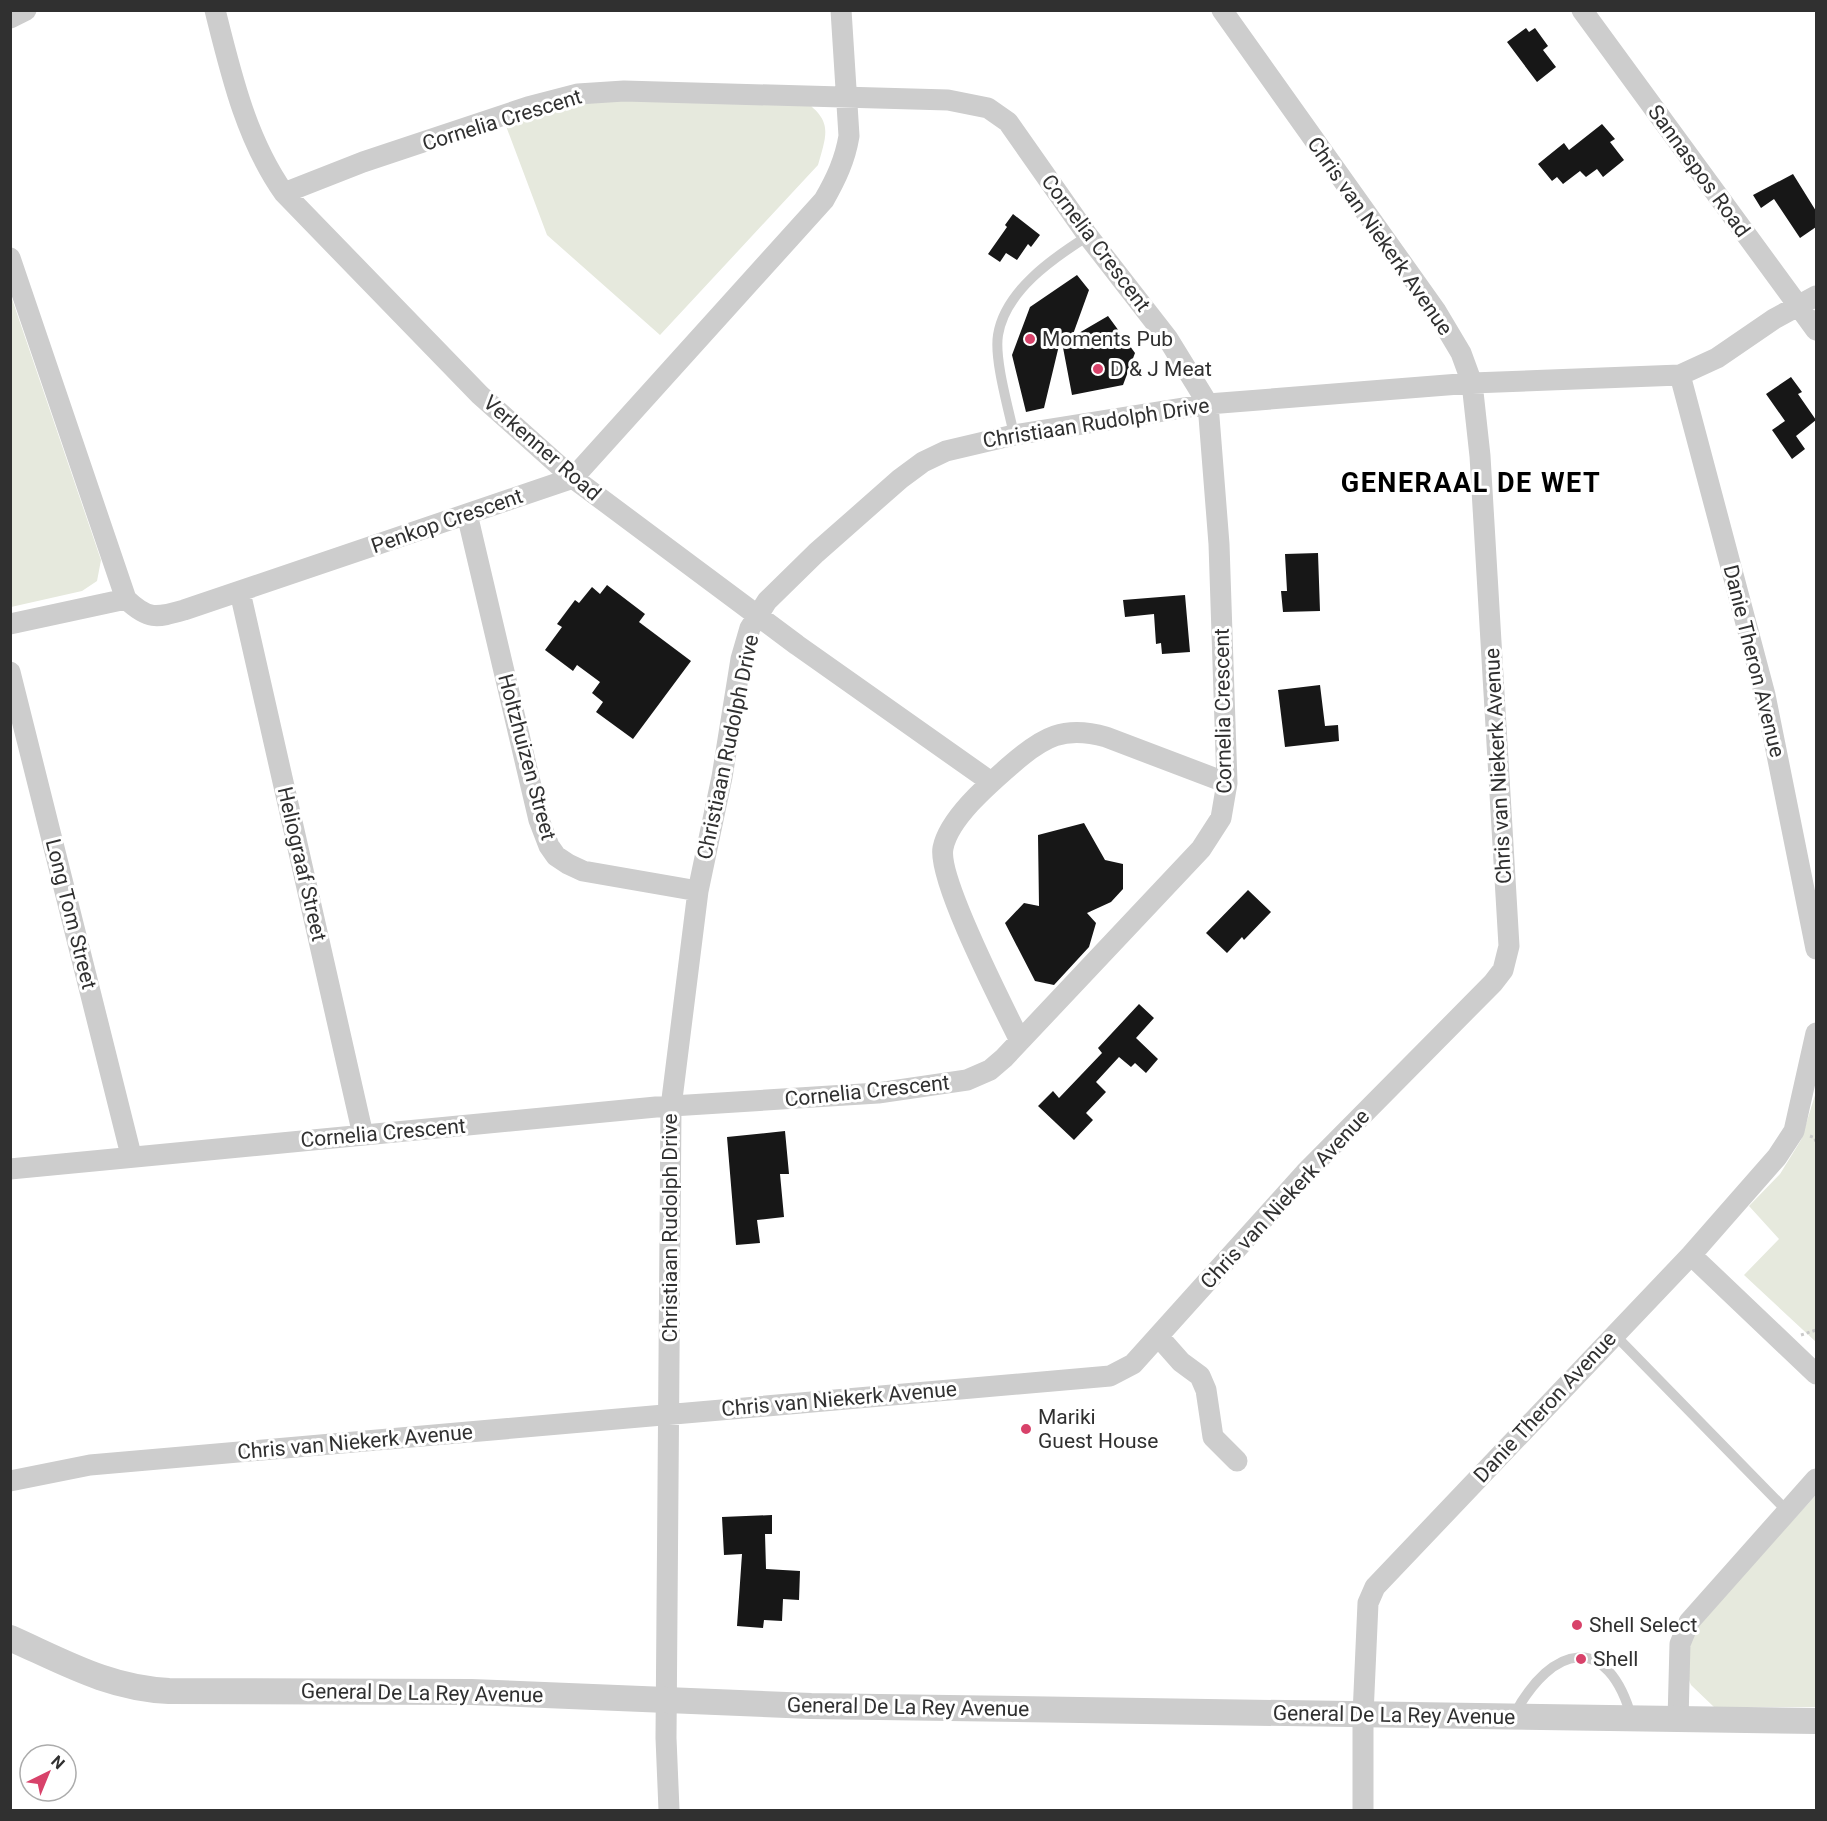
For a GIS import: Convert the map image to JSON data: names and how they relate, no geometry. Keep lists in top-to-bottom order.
{
  "streets": {
    "street": [
      "Cornelia Crescent",
      "Sannaspos Road",
      "Chris van Niekerk Avenue",
      "Christiaan Rudolph Drive",
      "Verkenner Road",
      "Penkop Crescent",
      "Danie Theron Avenue",
      "Holtzhuizen Street",
      "Heliograaf Street",
      "Long Tom Street",
      "General De La Rey Avenue"
    ]
  },
  "crossings": [
    ["Cornelia Crescent", "Christiaan Rudolph Drive"],
    ["Cornelia Crescent", "Verkenner Road"],
    ["Cornelia Crescent", "Penkop Crescent"],
    ["Cornelia Crescent", "Heliograaf Street"],
    ["Cornelia Crescent", "Long Tom Street"],
    ["Sannaspos Road", "Christiaan Rudolph Drive"],
    ["Chris van Niekerk Avenue", "Christiaan Rudolph Drive"],
    ["Christiaan Rudolph Drive", "Verkenner Road"],
    ["Christiaan Rudolph Drive", "Danie Theron Avenue"],
    ["Christiaan Rudolph Drive", "Holtzhuizen Street"],
    ["Christiaan Rudolph Drive", "General De La Rey Avenue"],
    ["Verkenner Road", "Penkop Crescent"],
    ["Penkop Crescent", "Holtzhuizen Street"],
    ["Penkop Crescent", "Heliograaf Street"],
    ["Danie Theron Avenue", "General De La Rey Avenue"]
  ],
  "districts": ["GENERAAL DE WET"],
  "places": [
    "Moments Pub",
    "D & J Meat",
    "Mariki Guest House",
    "Shell Select",
    "Shell"
  ],
  "north": "top right"
}
